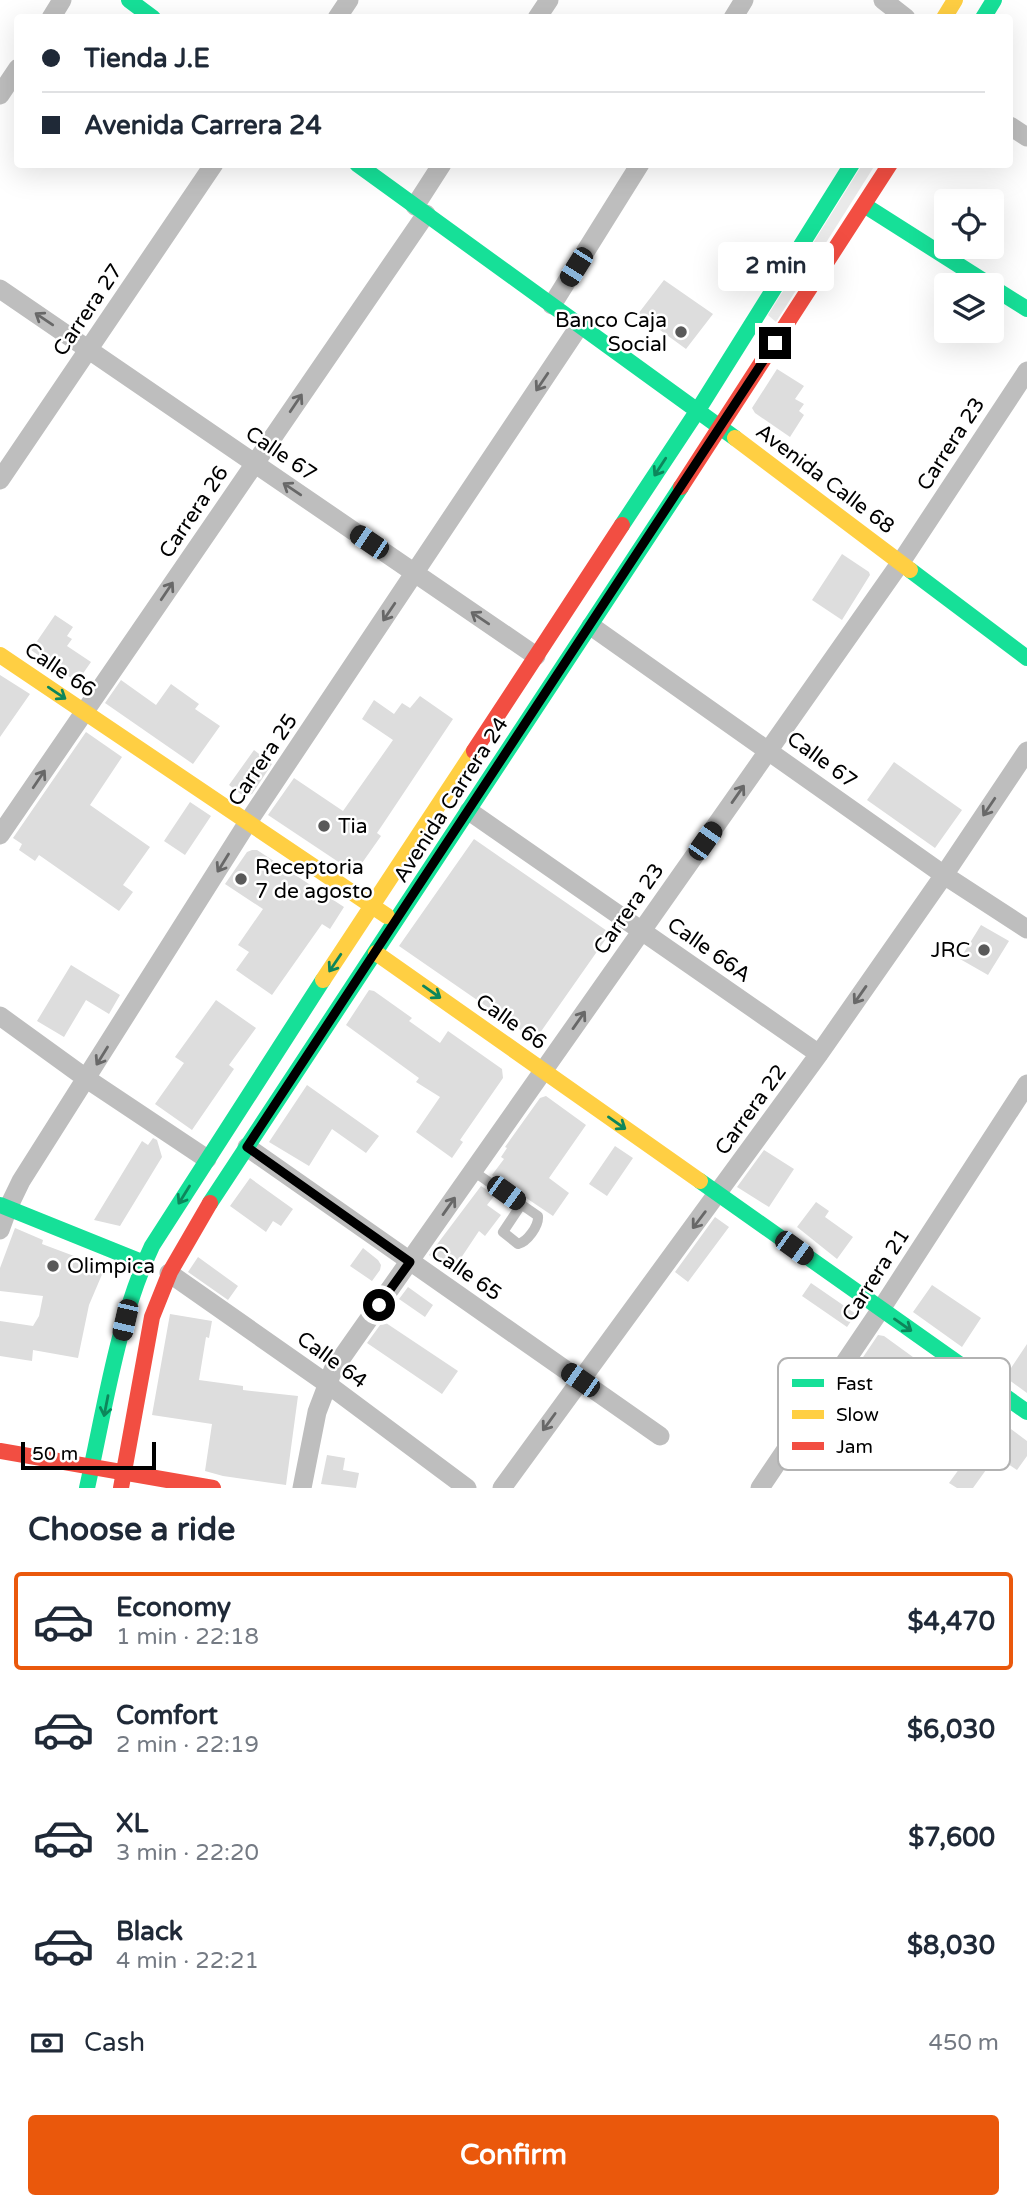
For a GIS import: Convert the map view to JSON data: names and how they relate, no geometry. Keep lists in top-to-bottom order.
{
  "streets": {
    "main road": ["Avenida Calle 68", "Calle 66", "Avenida Carrera 24"],
    "street": [
      "Carrera 27",
      "Carrera 23",
      "Calle 67",
      "Carrera 26",
      "Carrera 25",
      "Calle 66A",
      "Carrera 22",
      "Calle 65",
      "Carrera 21",
      "Calle 64"
    ]
  },
  "crossings": [
    ["Carrera 27", "Calle 67"],
    ["Carrera 23", "Calle 67"],
    ["Carrera 23", "Avenida Calle 68"],
    ["Carrera 23", "Calle 66"],
    ["Carrera 23", "Calle 66A"],
    ["Carrera 23", "Calle 65"],
    ["Carrera 23", "Calle 64"],
    ["Calle 67", "Carrera 26"],
    ["Calle 67", "Carrera 25"],
    ["Calle 67", "Avenida Carrera 24"],
    ["Calle 67", "Carrera 22"],
    ["Avenida Calle 68", "Carrera 26"],
    ["Avenida Calle 68", "Carrera 25"],
    ["Avenida Calle 68", "Avenida Carrera 24"],
    ["Carrera 26", "Calle 66"],
    ["Calle 66", "Carrera 25"],
    ["Calle 66", "Avenida Carrera 24"],
    ["Calle 66", "Carrera 22"],
    ["Calle 66", "Carrera 21"],
    ["Avenida Carrera 24", "Calle 66A"],
    ["Avenida Carrera 24", "Calle 65"],
    ["Avenida Carrera 24", "Calle 64"],
    ["Calle 66A", "Carrera 22"],
    ["Carrera 22", "Calle 65"]
  ],
  "one_way": [
    "Carrera 23",
    "Calle 67",
    "Carrera 26",
    "Calle 66",
    "Carrera 25",
    "Carrera 22"
  ],
  "places": [
    "Banco Caja Social",
    "Tia",
    "Receptoria 7 de agosto",
    "JRC",
    "Olimpica"
  ],
  "legend": ["Fast", "Slow", "Jam"],
  "scale_bar": "50 m",
  "page": {
    "banner": ["Tienda J.E", "Avenida Carrera 24"],
    "bubble": "2 min",
    "scale": "50 m",
    "heading": "Choose a ride",
    "list": [
      {
        "name": "Economy",
        "note": "1 min · 22:18",
        "value": "$4,470"
      },
      {
        "name": "Comfort",
        "note": "2 min · 22:19",
        "value": "$6,030"
      },
      {
        "name": "XL",
        "note": "3 min · 22:20",
        "value": "$7,600"
      },
      {
        "name": "Black",
        "note": "4 min · 22:21",
        "value": "$8,030"
      }
    ],
    "pay": ["Cash", "450 m"],
    "buttons": "Confirm"
  }
}
